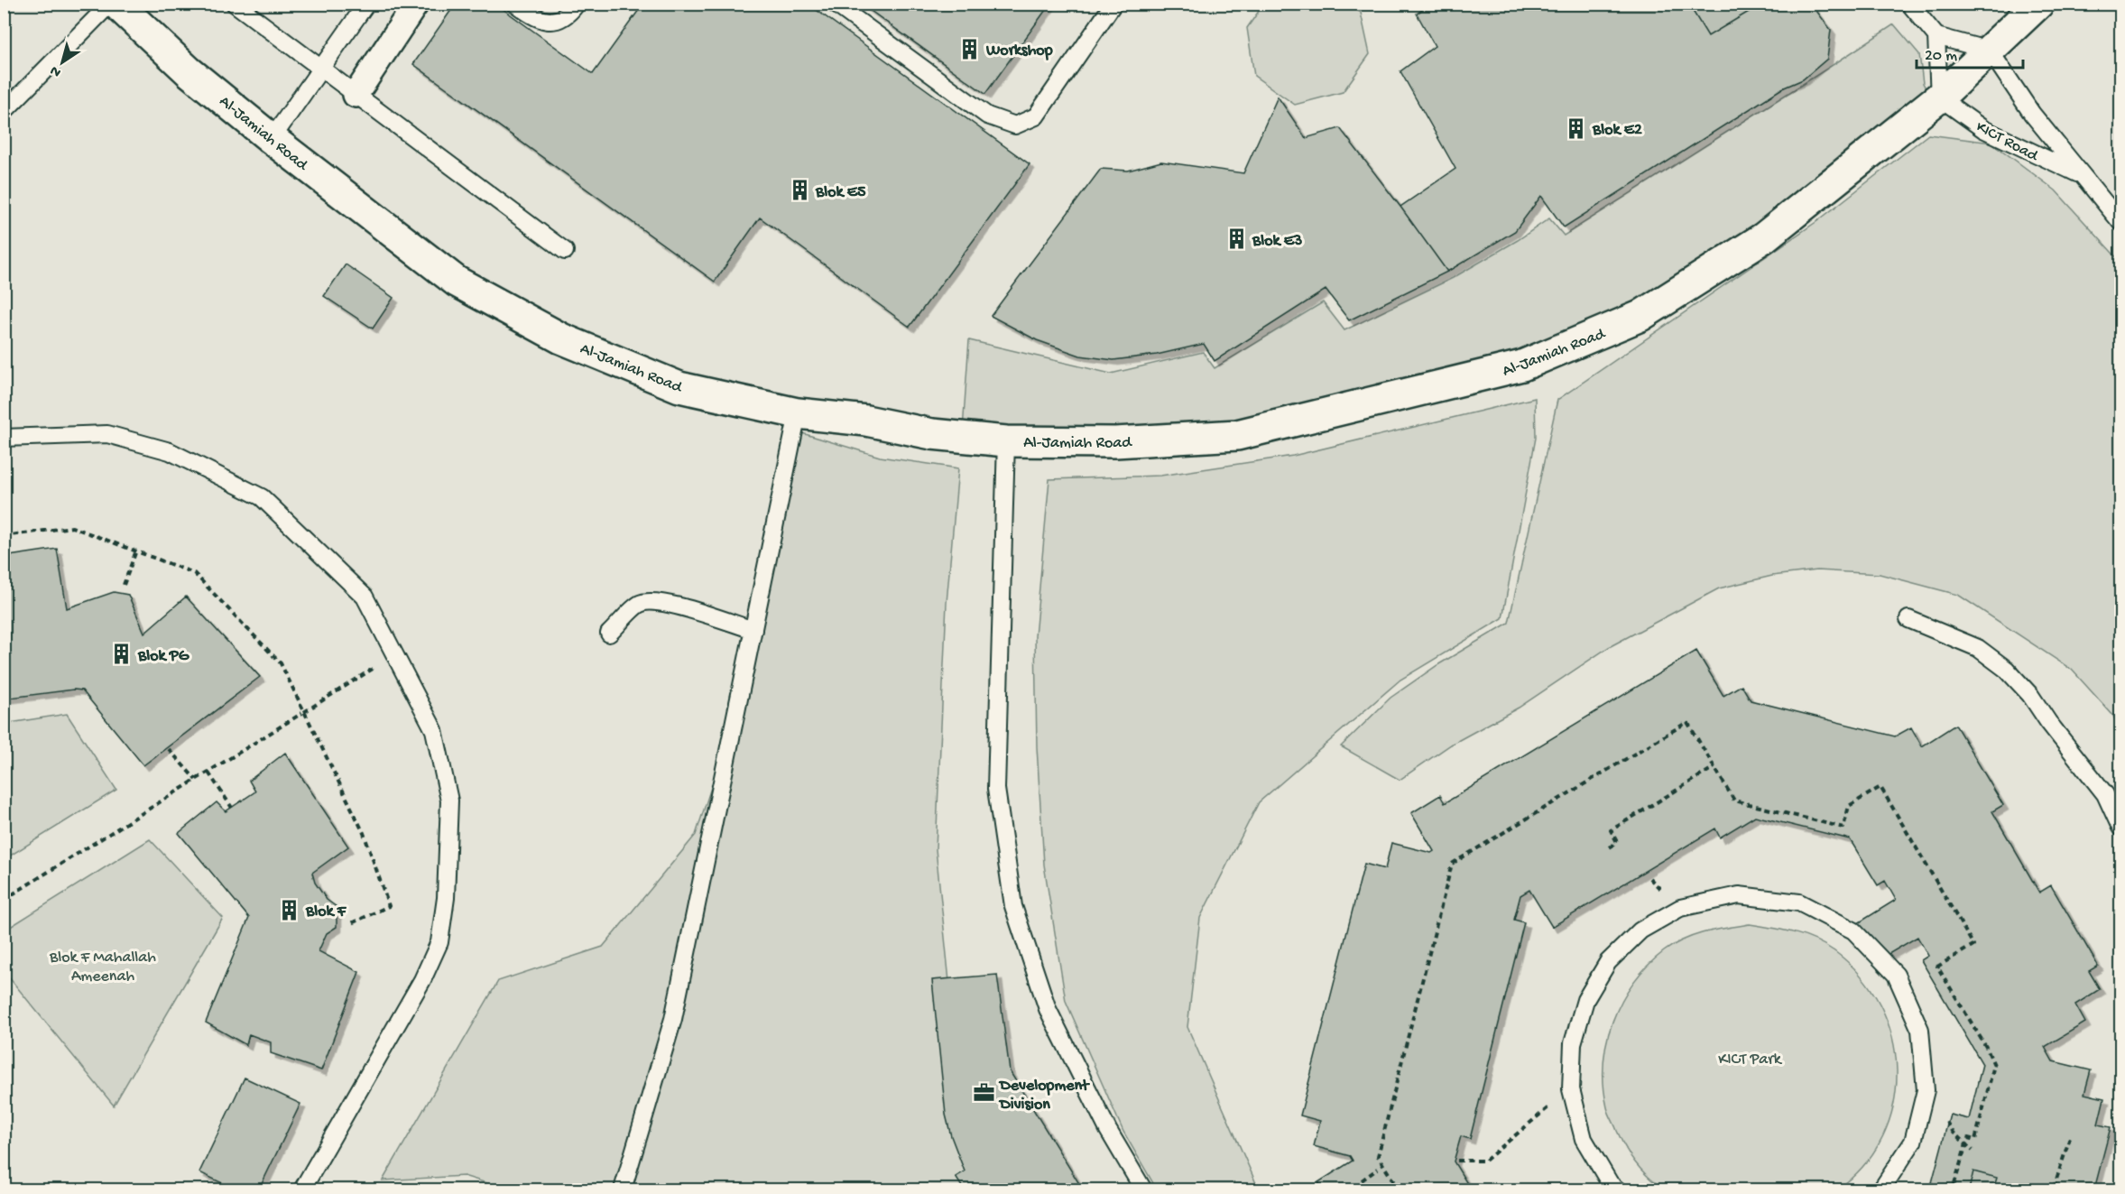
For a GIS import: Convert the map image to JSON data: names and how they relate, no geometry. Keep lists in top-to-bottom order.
{
  "streets": {
    "street": ["Al-Jamiah Road"],
    "lane": ["KICT Road"]
  },
  "crossings": [
    ["Al-Jamiah Road", "KICT Road"]
  ],
  "parks": ["Blok F Mahallah Ameenah", "KICT Park"],
  "places": {
    "building": [
      "Workshop",
      "Blok E2",
      "Blok E5",
      "Blok E3",
      "Blok PG",
      "Blok F"
    ],
    "office": ["Development Division"]
  },
  "scale_bar": "20 m",
  "north": "bottom left"
}
